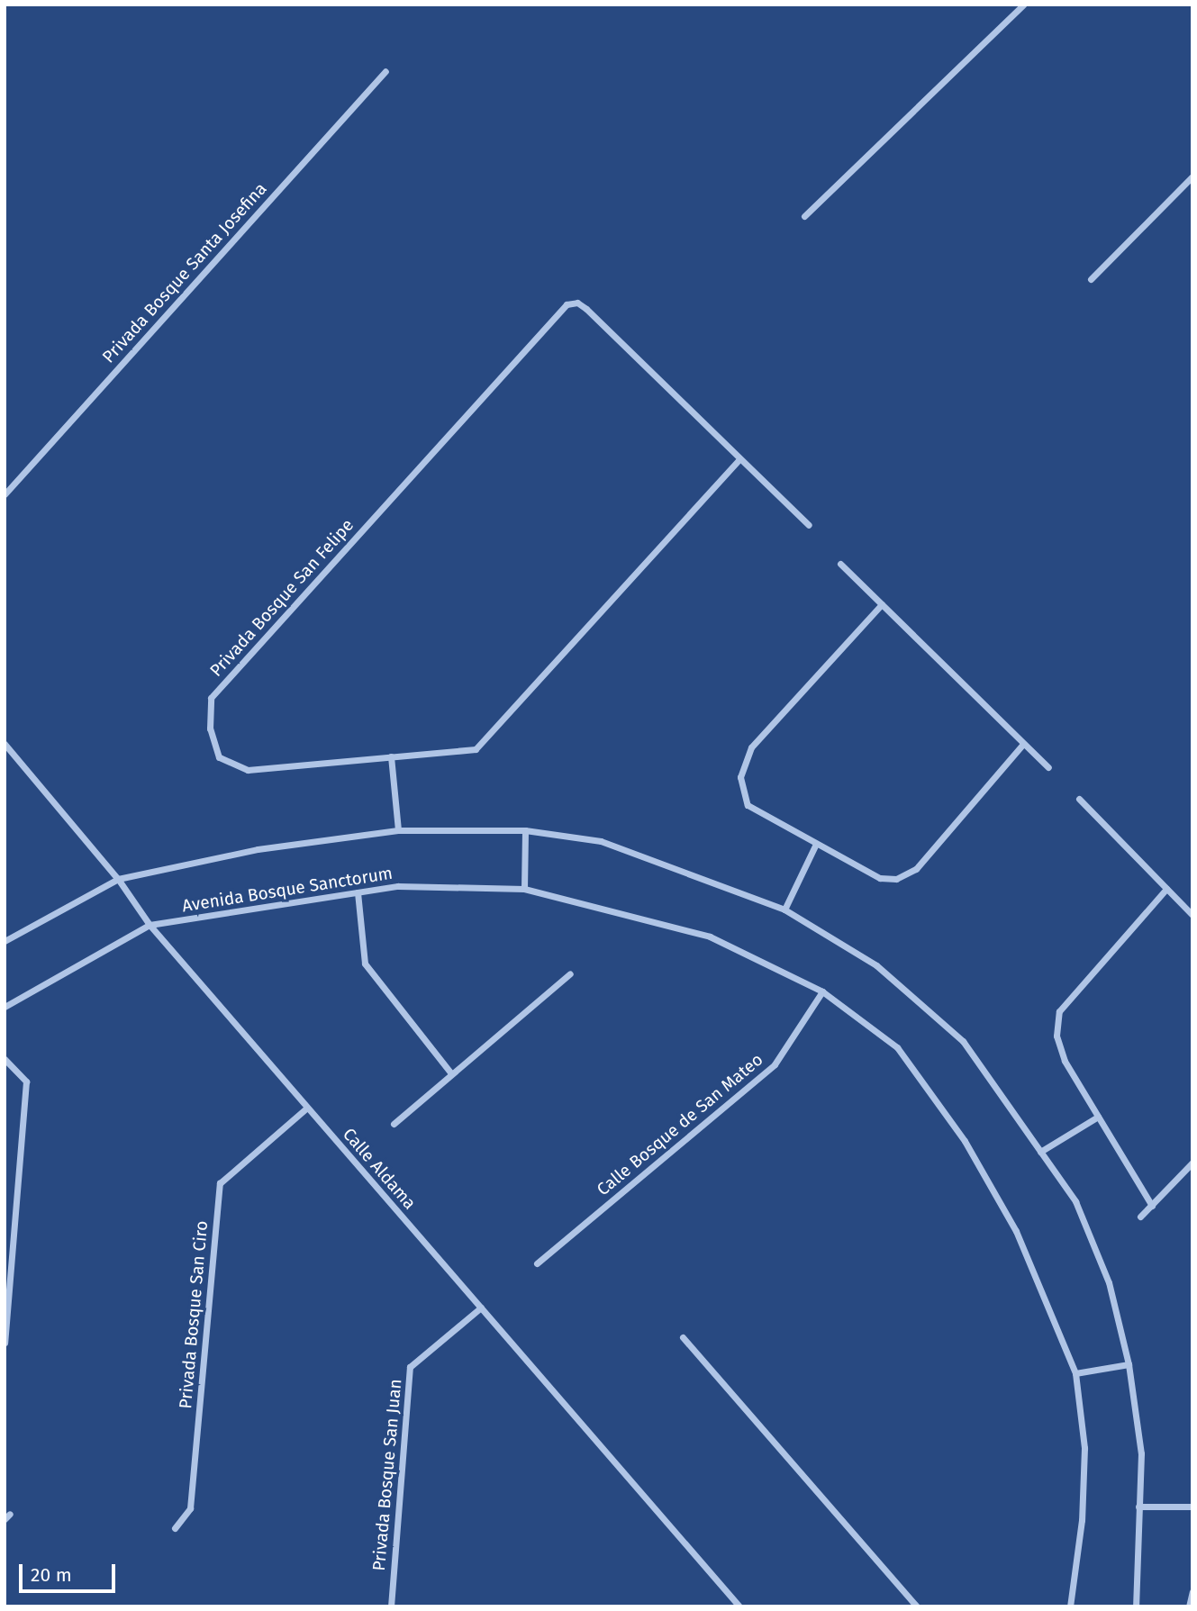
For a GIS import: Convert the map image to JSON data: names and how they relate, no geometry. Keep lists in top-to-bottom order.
{
  "streets": {
    "street": [
      "Privada Bosque Santa Josefina",
      "Privada Bosque San Felipe",
      "Avenida Bosque Sanctorum",
      "Calle Bosque de San Mateo",
      "Calle Aldama",
      "Privada Bosque San Ciro",
      "Privada Bosque San Juan"
    ]
  },
  "crossings": [
    ["Avenida Bosque Sanctorum", "Calle Bosque de San Mateo"],
    ["Avenida Bosque Sanctorum", "Calle Aldama"],
    ["Calle Aldama", "Privada Bosque San Ciro"],
    ["Calle Aldama", "Privada Bosque San Juan"]
  ],
  "scale_bar": "20 m"
}
